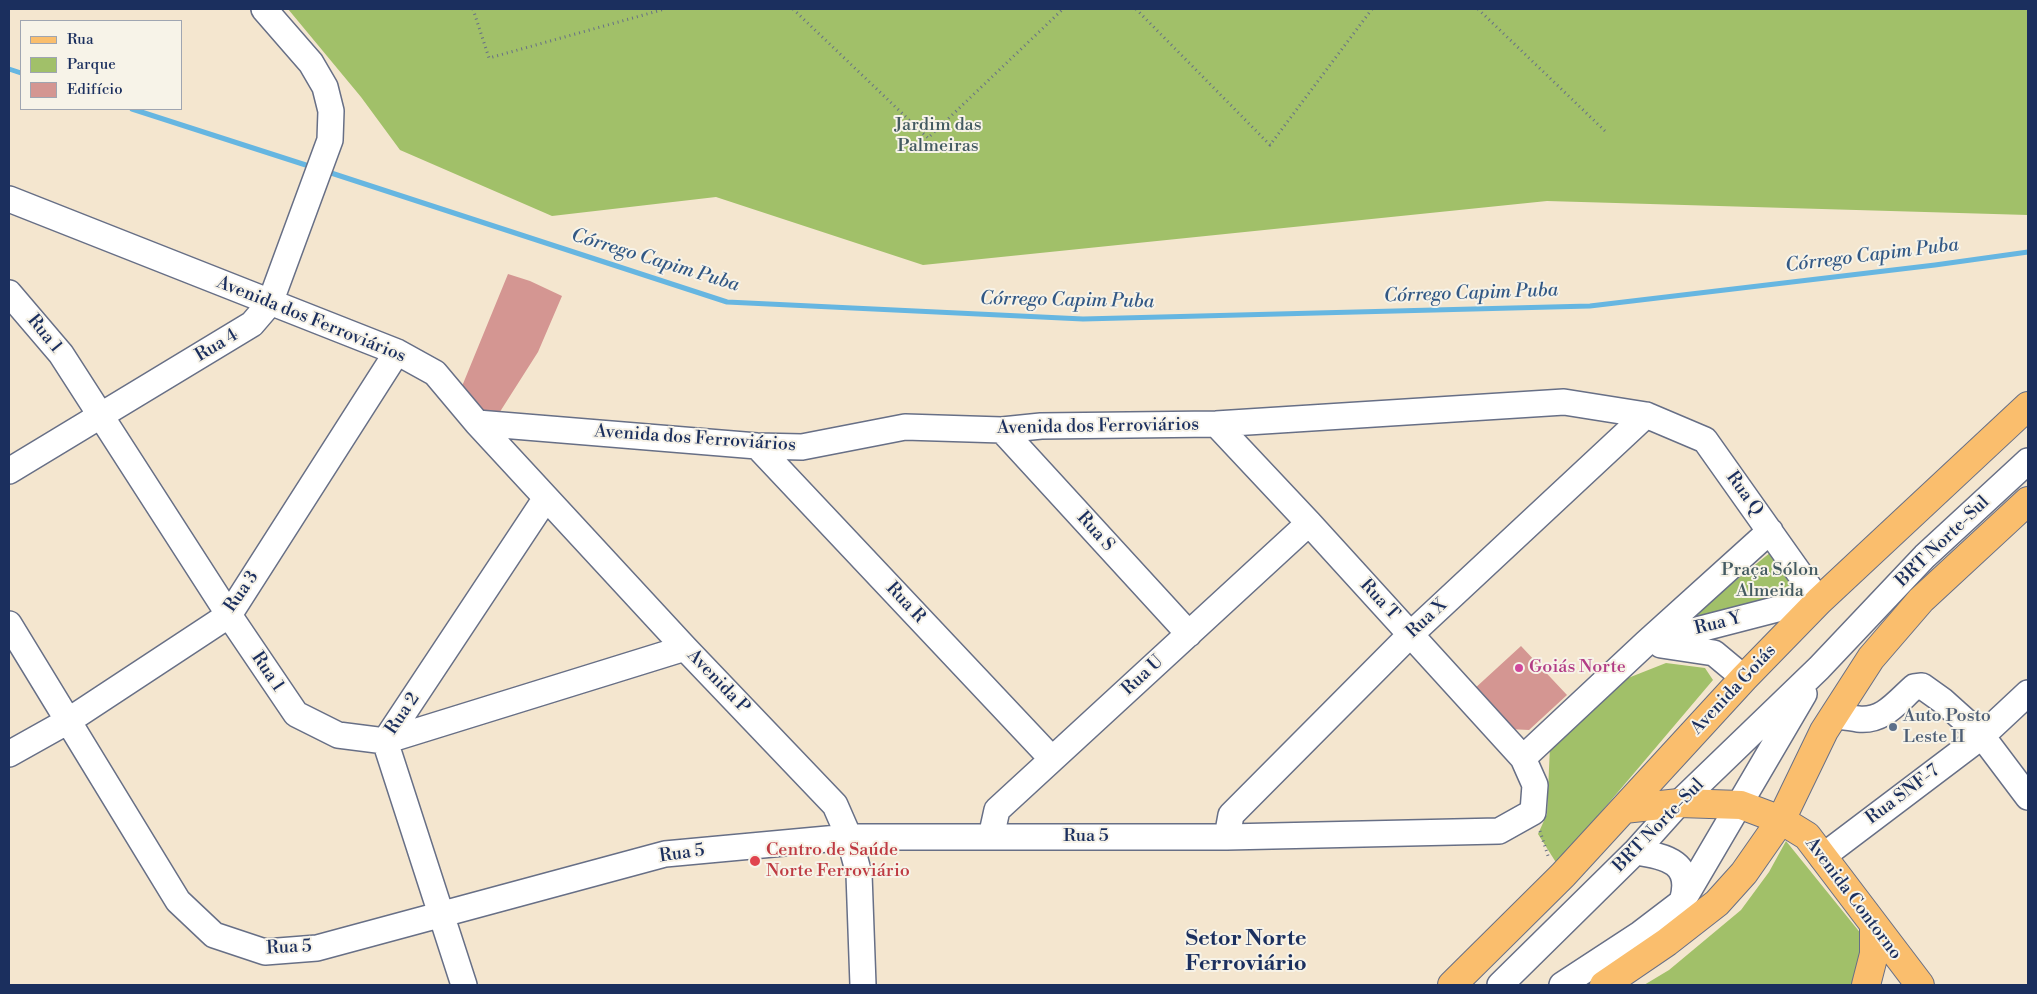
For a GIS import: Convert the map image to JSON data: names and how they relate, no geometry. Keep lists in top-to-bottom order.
{
  "streets": {
    "main road": ["Avenida Goiás", "Avenida Contorno"],
    "street": [
      "Avenida dos Ferroviários",
      "Rua 1",
      "Rua 4",
      "Rua Q",
      "Rua S",
      "BRT Norte-Sul",
      "Rua 3",
      "Rua T",
      "Rua R",
      "Rua X",
      "Rua Y",
      "Rua U",
      "Avenida P",
      "Rua 2",
      "Rua SNF-7",
      "Rua 5"
    ]
  },
  "crossings": [
    ["Avenida dos Ferroviários", "Rua 4"],
    ["Avenida dos Ferroviários", "Rua Q"],
    ["Avenida dos Ferroviários", "Rua S"],
    ["Avenida dos Ferroviários", "Rua 3"],
    ["Avenida dos Ferroviários", "Rua T"],
    ["Avenida dos Ferroviários", "Rua R"],
    ["Avenida dos Ferroviários", "Rua X"],
    ["Avenida dos Ferroviários", "Avenida P"],
    ["Rua 1", "Rua 4"],
    ["Rua 1", "Rua 3"],
    ["Rua 1", "Avenida P"],
    ["Rua 1", "Rua 2"],
    ["Rua Q", "Rua X"],
    ["Rua Q", "Rua Y"],
    ["Rua Q", "Avenida Goiás"],
    ["Rua S", "Rua U"],
    ["Rua 3", "Rua 5"],
    ["Rua T", "Rua X"],
    ["Rua T", "Rua Y"],
    ["Rua T", "Rua U"],
    ["Rua T", "Rua 5"],
    ["Rua R", "Rua U"],
    ["Rua X", "Rua 5"],
    ["Rua Y", "Avenida Goiás"],
    ["Rua U", "Rua 5"],
    ["Avenida P", "Rua 2"],
    ["Avenida P", "Rua 5"],
    ["Rua 2", "Rua 5"],
    ["Rua SNF-7", "Avenida Contorno"]
  ],
  "districts": ["Setor Norte Ferroviário"],
  "water": ["Córrego Capim Puba"],
  "parks": ["Jardim das Palmeiras", "Praça Sólon Almeida"],
  "places": ["Goiás Norte", "Auto Posto Leste II", "Centro de Saúde Norte Ferroviário"],
  "legend": ["Rua", "Parque", "Edifício"]
}
